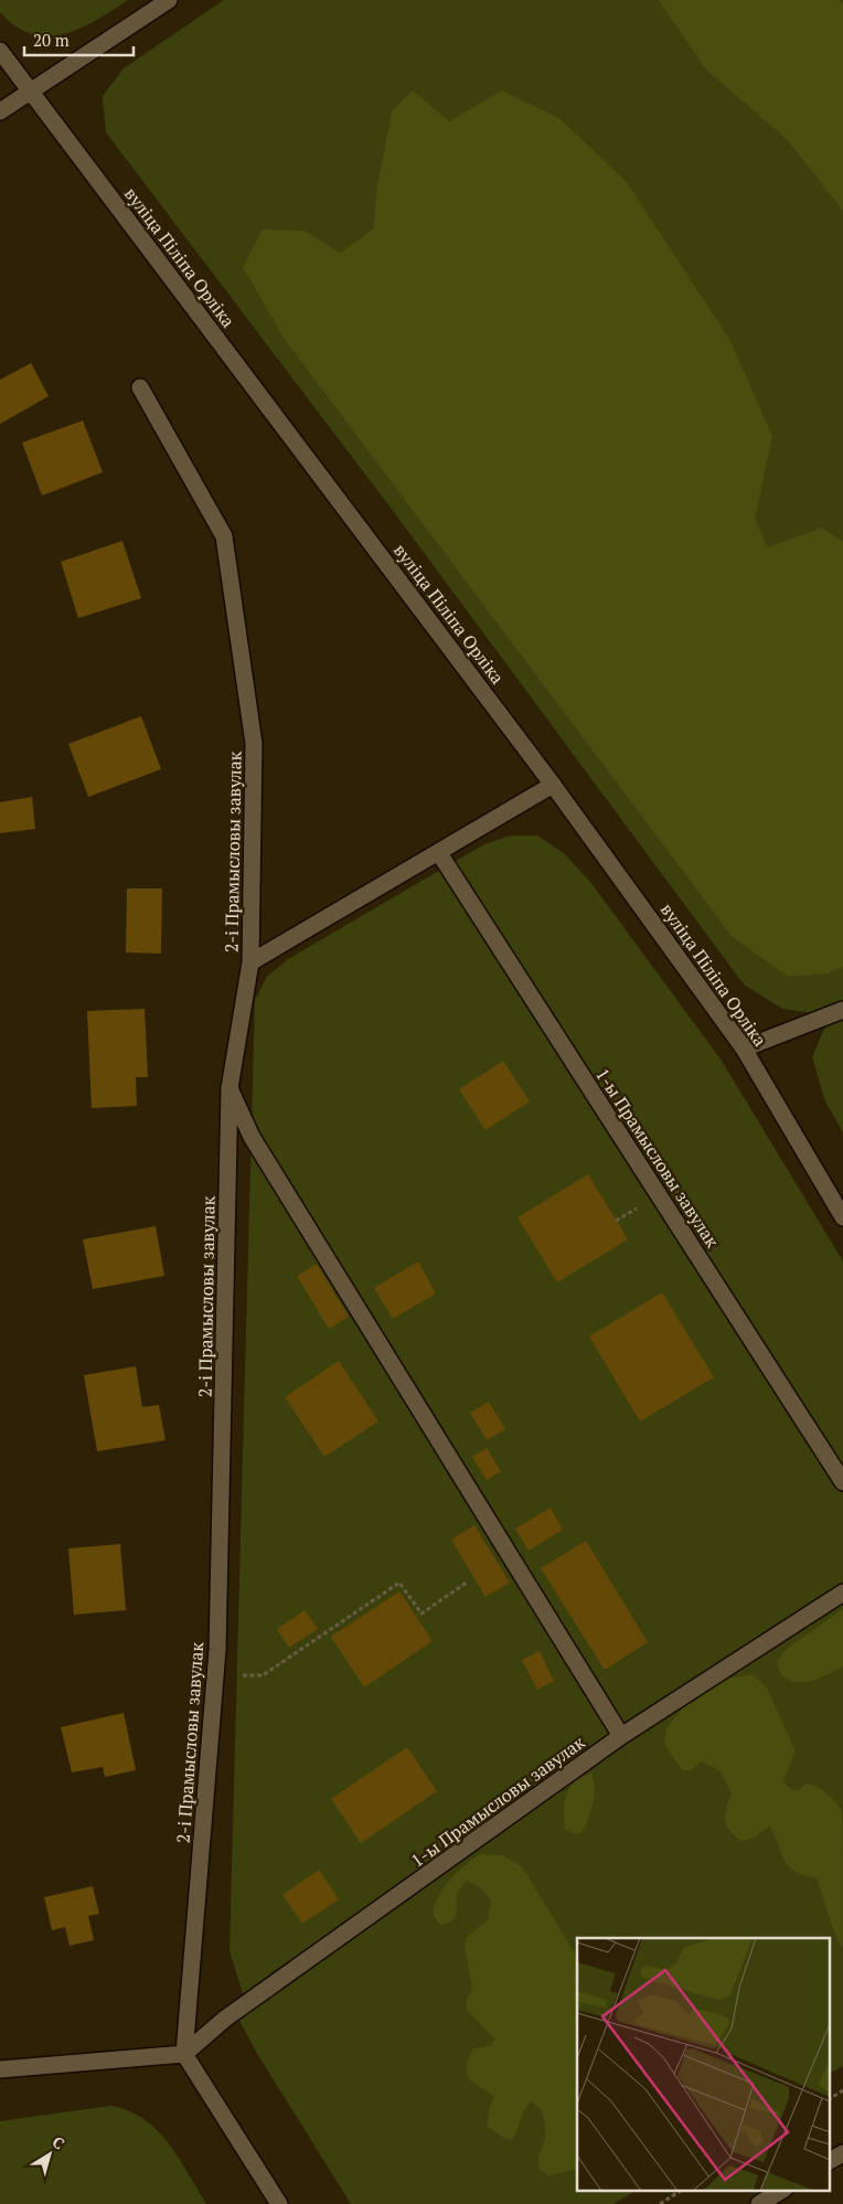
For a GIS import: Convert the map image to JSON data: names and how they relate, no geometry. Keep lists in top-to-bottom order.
{
  "streets": {
    "street": ["вуліца Піліпа Орліка", "2-і Прамысловы завулак", "1-ы Прамысловы завулак"]
  },
  "crossings": [
    ["2-і Прамысловы завулак", "1-ы Прамысловы завулак"]
  ],
  "scale_bar": "20 m",
  "north": "top right"
}
